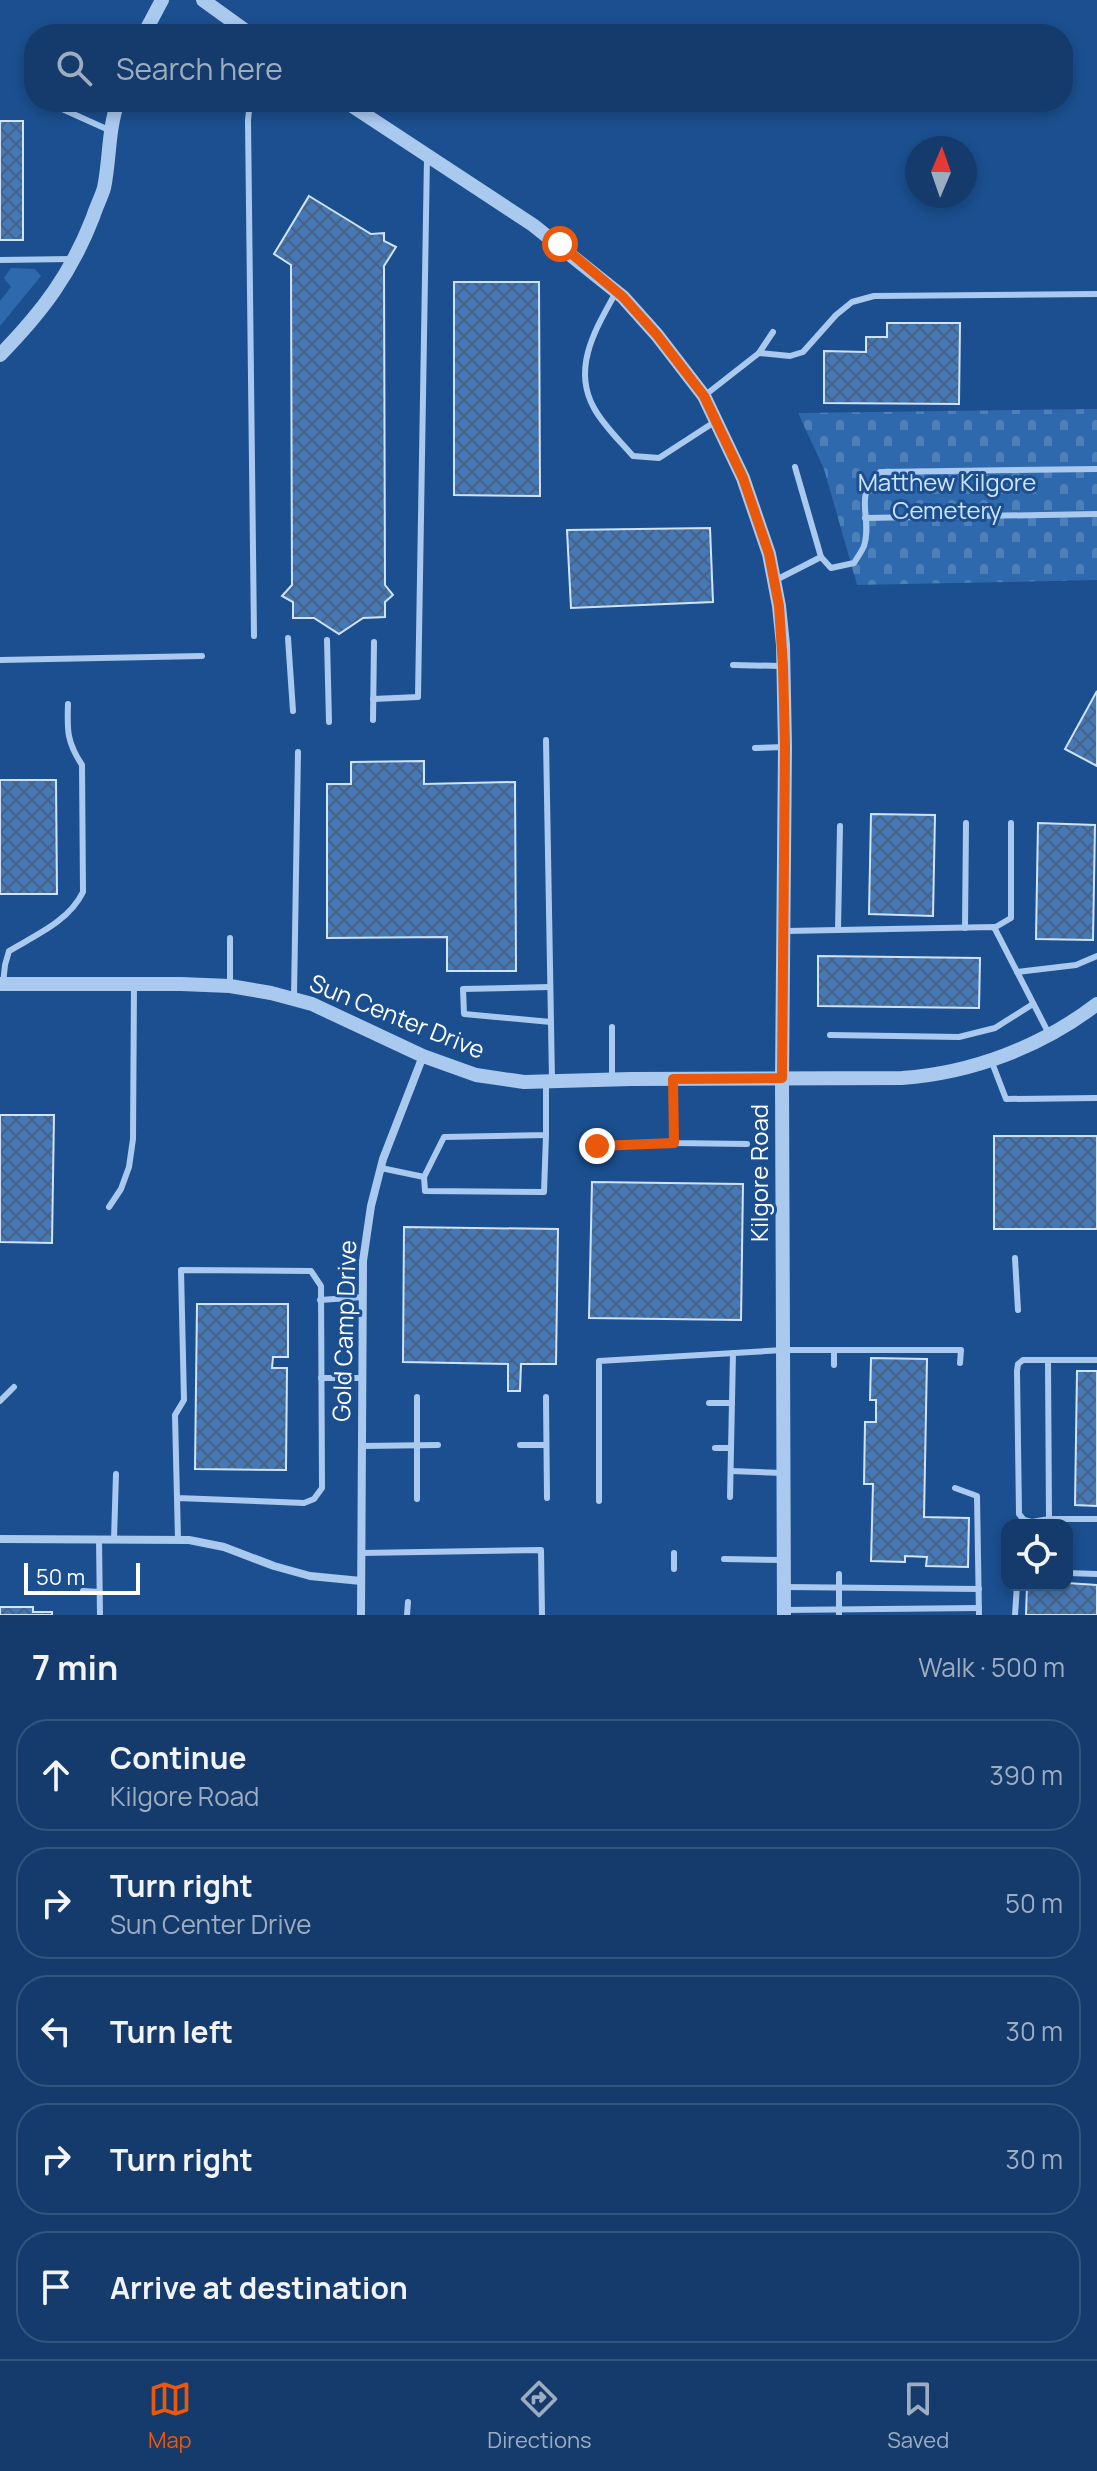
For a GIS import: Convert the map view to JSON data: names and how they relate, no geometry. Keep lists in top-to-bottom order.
{
  "streets": {
    "street": ["Sun Center Drive", "Kilgore Road", "Gold Camp Drive"]
  },
  "crossings": [
    ["Sun Center Drive", "Kilgore Road"],
    ["Sun Center Drive", "Gold Camp Drive"]
  ],
  "parks": ["Matthew Kilgore Cemetery"],
  "scale_bar": "50 m",
  "north": "top",
  "page": {
    "search": "Search here",
    "scale": "50 m",
    "heading": ["7 min", "Walk · 500 m"],
    "list": [
      ["Continue", "Kilgore Road", "390 m"],
      ["Turn right", "Sun Center Drive", "50 m"],
      ["Turn left", "30 m"],
      ["Turn right", "30 m"],
      "Arrive at destination"
    ],
    "nav": ["Map", "Directions", "Saved"]
  }
}
